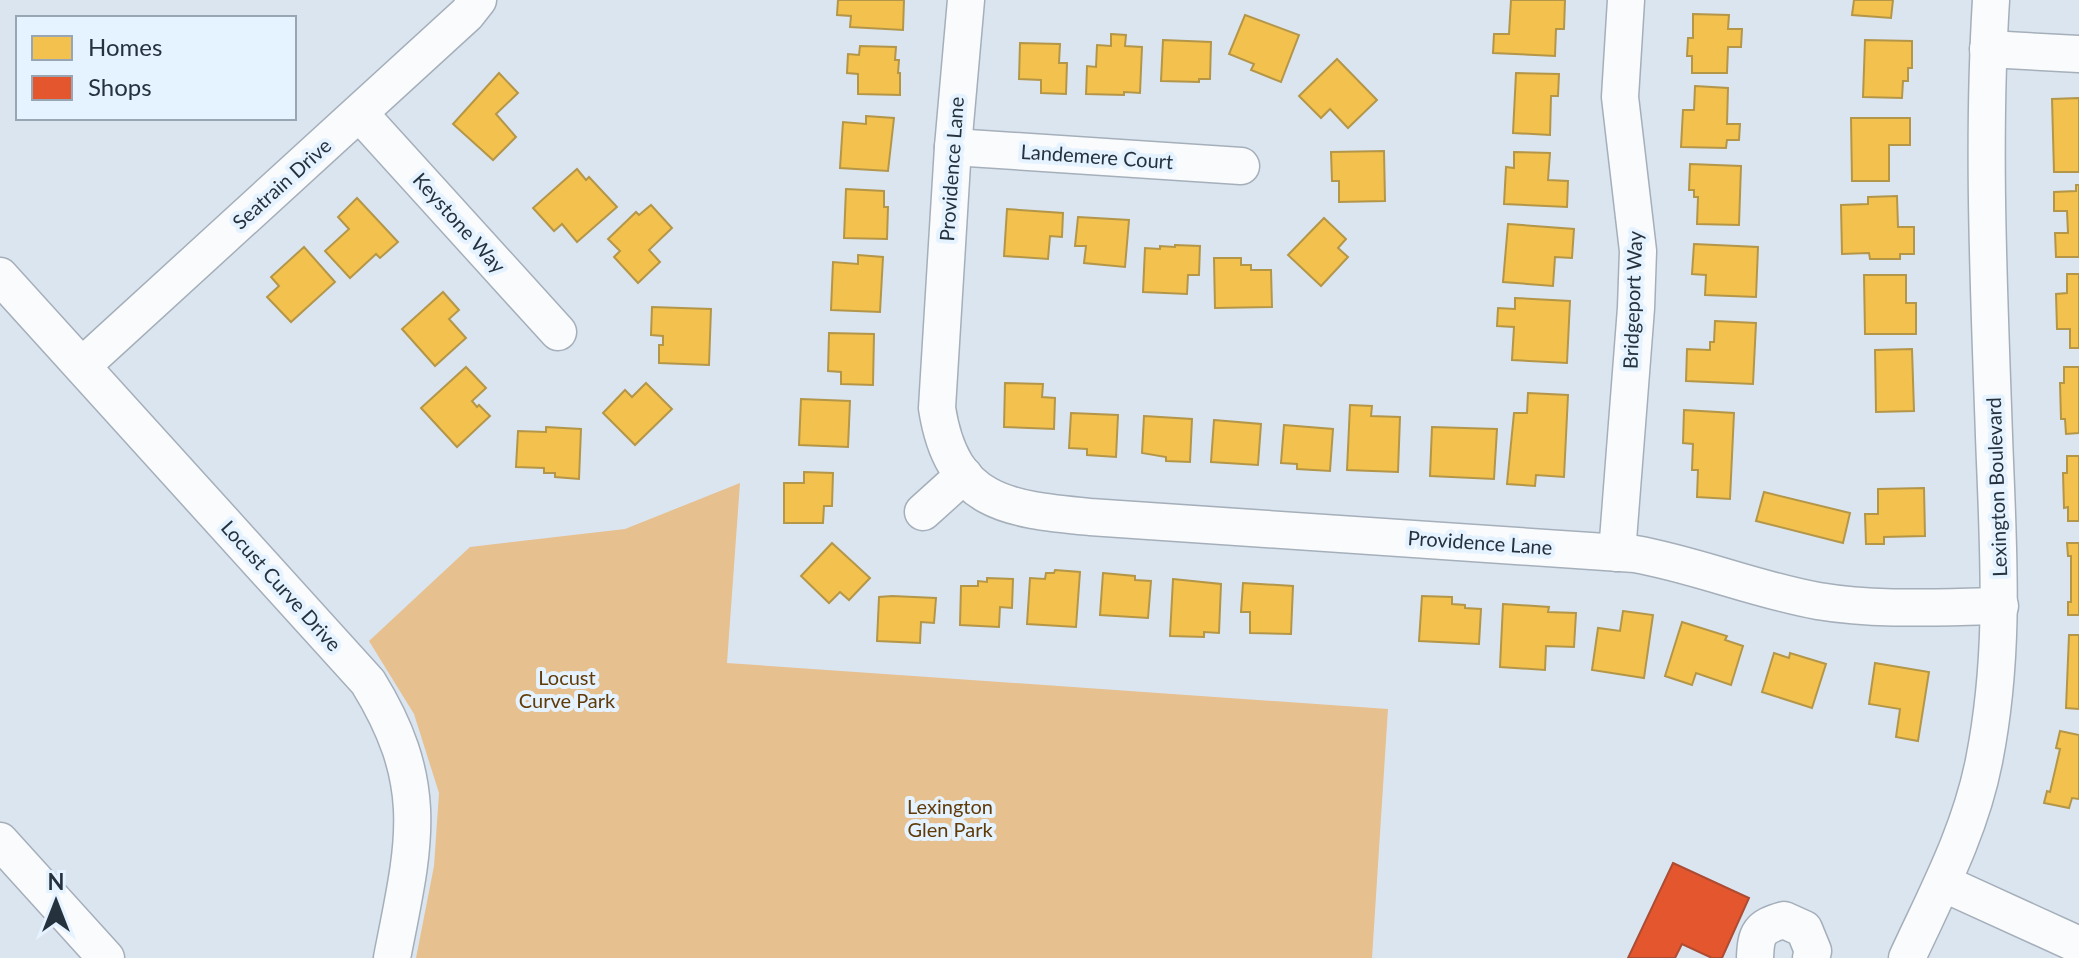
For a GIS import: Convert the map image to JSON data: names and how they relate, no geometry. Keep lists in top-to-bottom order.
{
  "streets": {
    "street": [
      "Landemere Court",
      "Providence Lane",
      "Seatrain Drive",
      "Keystone Way",
      "Bridgeport Way",
      "Lexington Boulevard",
      "Locust Curve Drive"
    ]
  },
  "crossings": [
    ["Landemere Court", "Providence Lane"],
    ["Providence Lane", "Bridgeport Way"],
    ["Providence Lane", "Lexington Boulevard"],
    ["Seatrain Drive", "Keystone Way"],
    ["Seatrain Drive", "Locust Curve Drive"]
  ],
  "parks": ["Locust Curve Park", "Lexington Glen Park"],
  "legend": ["Homes", "Shops"],
  "north": "top"
}
